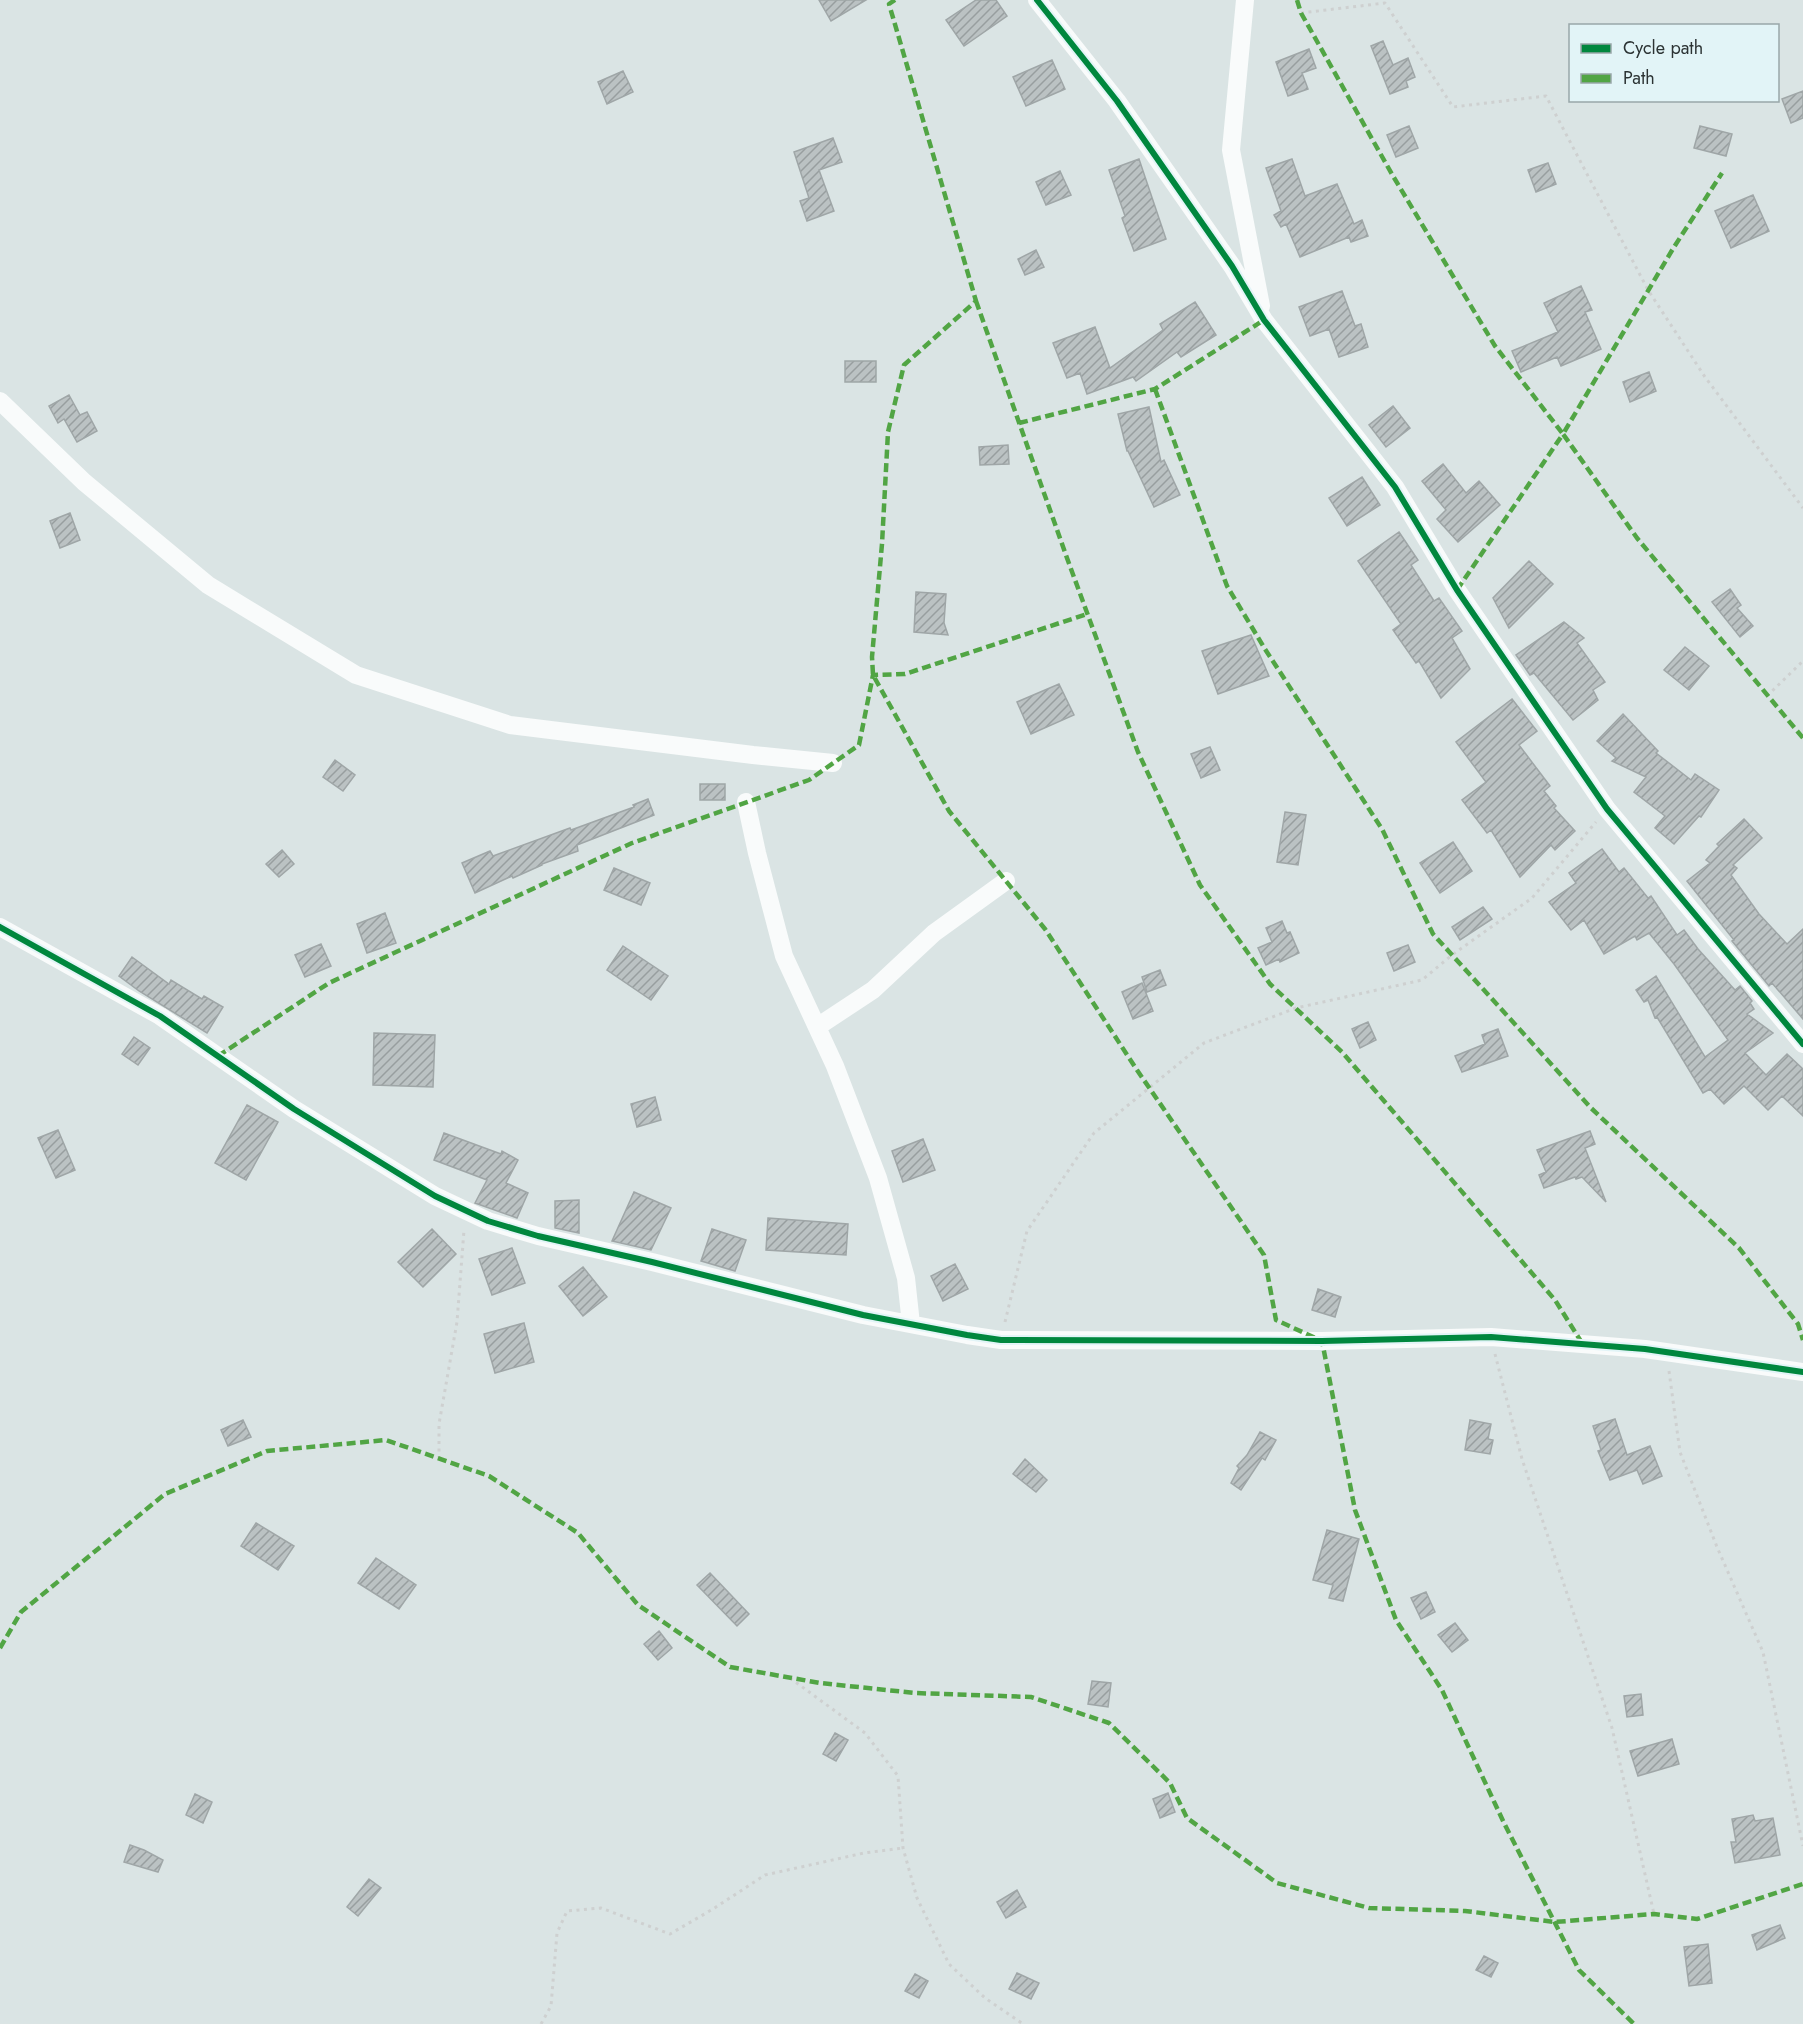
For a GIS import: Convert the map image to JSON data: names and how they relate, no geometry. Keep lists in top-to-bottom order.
{
  "legend": ["Cycle path", "Path"]
}
